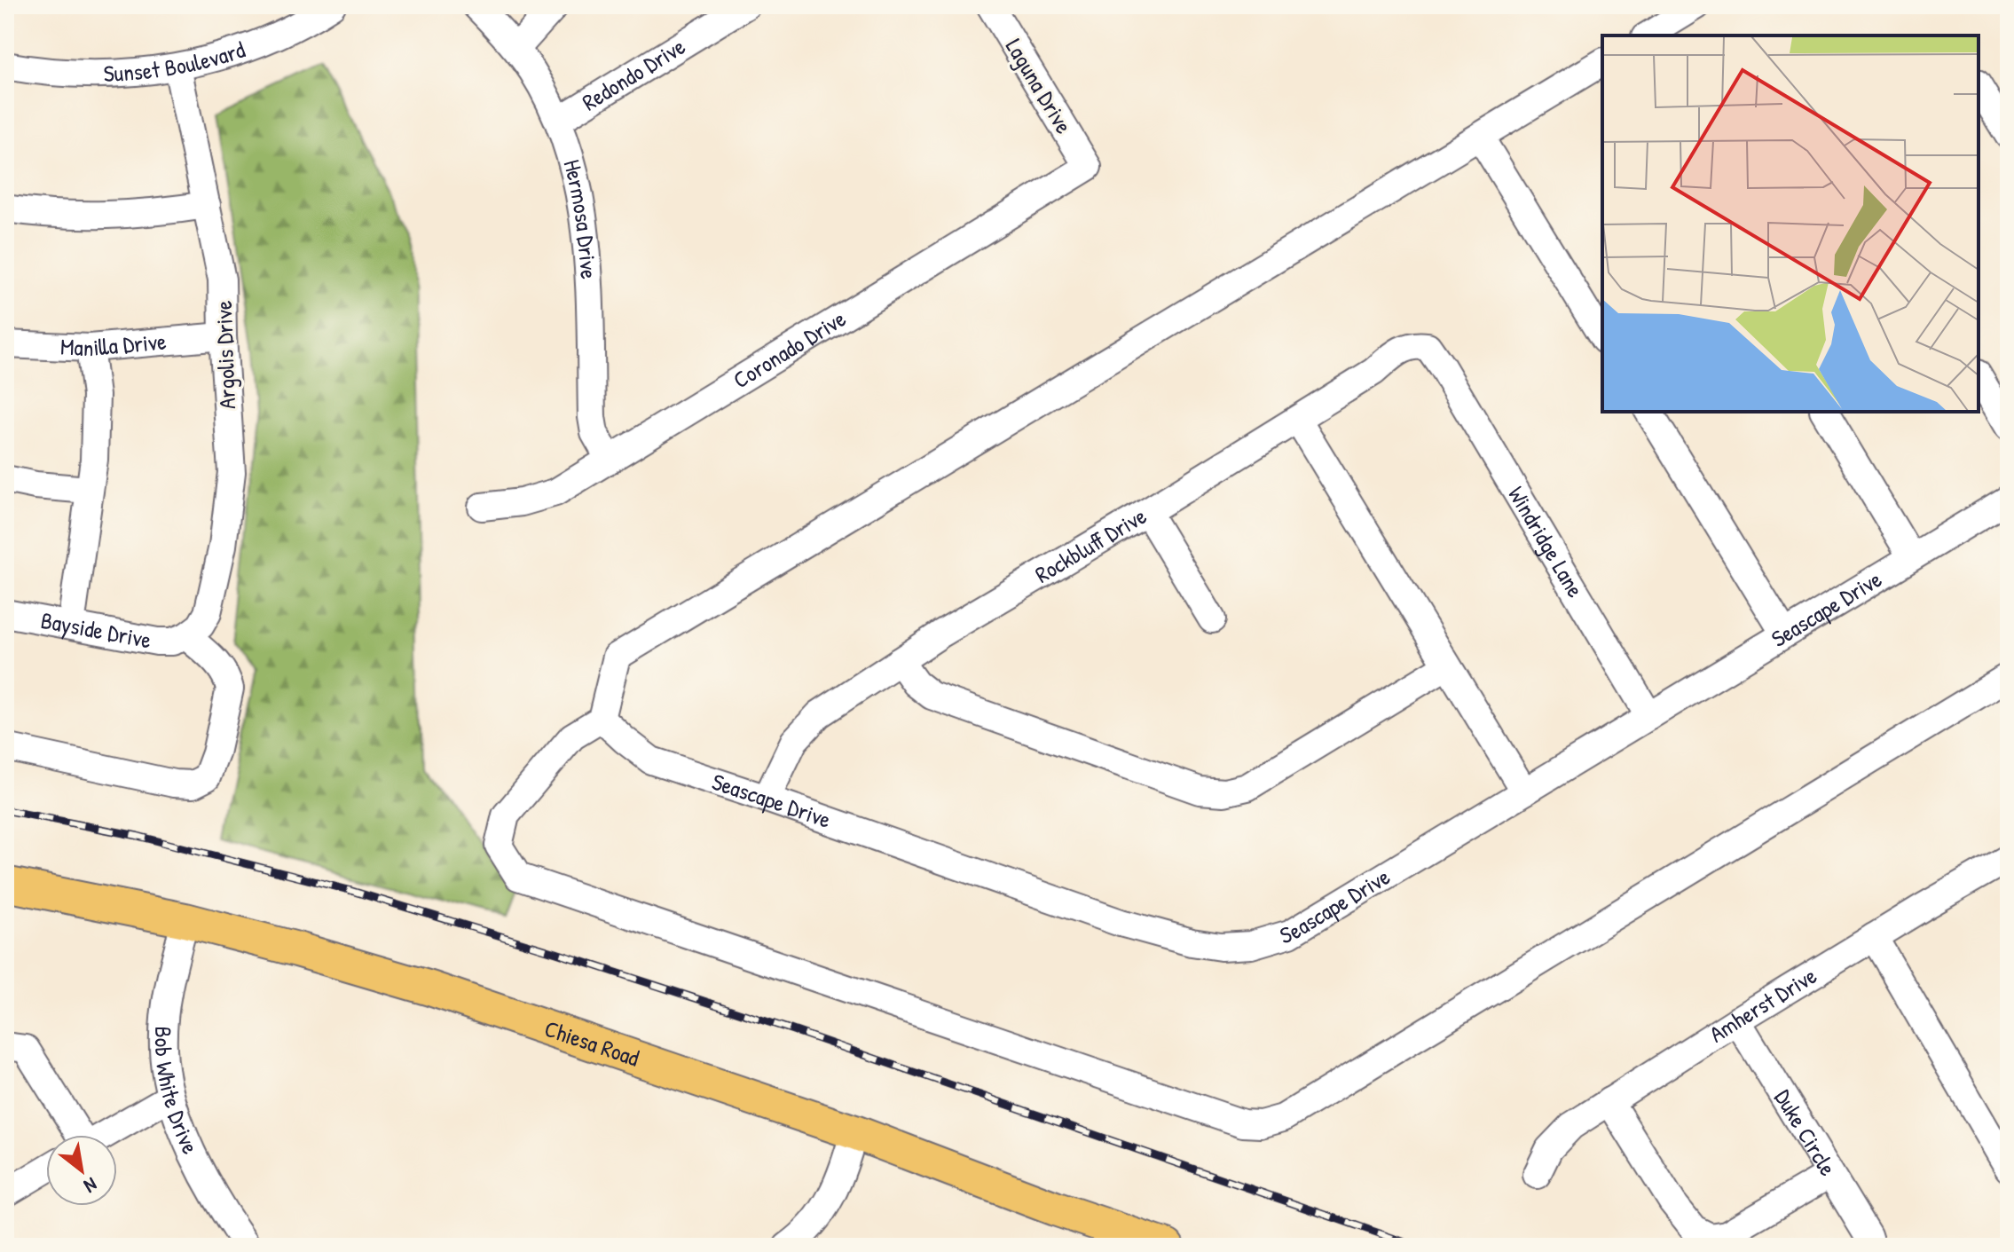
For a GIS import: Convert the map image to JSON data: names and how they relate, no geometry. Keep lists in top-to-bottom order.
{
  "streets": {
    "main road": ["Chiesa Road"],
    "street": [
      "Sunset Boulevard",
      "Redondo Drive",
      "Laguna Drive",
      "Hermosa Drive",
      "Manilla Drive",
      "Coronado Drive",
      "Argolis Drive",
      "Windridge Lane",
      "Rockbluff Drive",
      "Seascape Drive",
      "Bayside Drive",
      "Amherst Drive",
      "Bob White Drive",
      "Duke Circle"
    ]
  },
  "crossings": [
    ["Sunset Boulevard", "Argolis Drive"],
    ["Redondo Drive", "Hermosa Drive"],
    ["Laguna Drive", "Coronado Drive"],
    ["Hermosa Drive", "Coronado Drive"],
    ["Manilla Drive", "Argolis Drive"],
    ["Argolis Drive", "Bayside Drive"],
    ["Windridge Lane", "Rockbluff Drive"],
    ["Windridge Lane", "Seascape Drive"],
    ["Rockbluff Drive", "Seascape Drive"],
    ["Amherst Drive", "Duke Circle"],
    ["Chiesa Road", "Bob White Drive"]
  ],
  "north": "bottom right"
}
